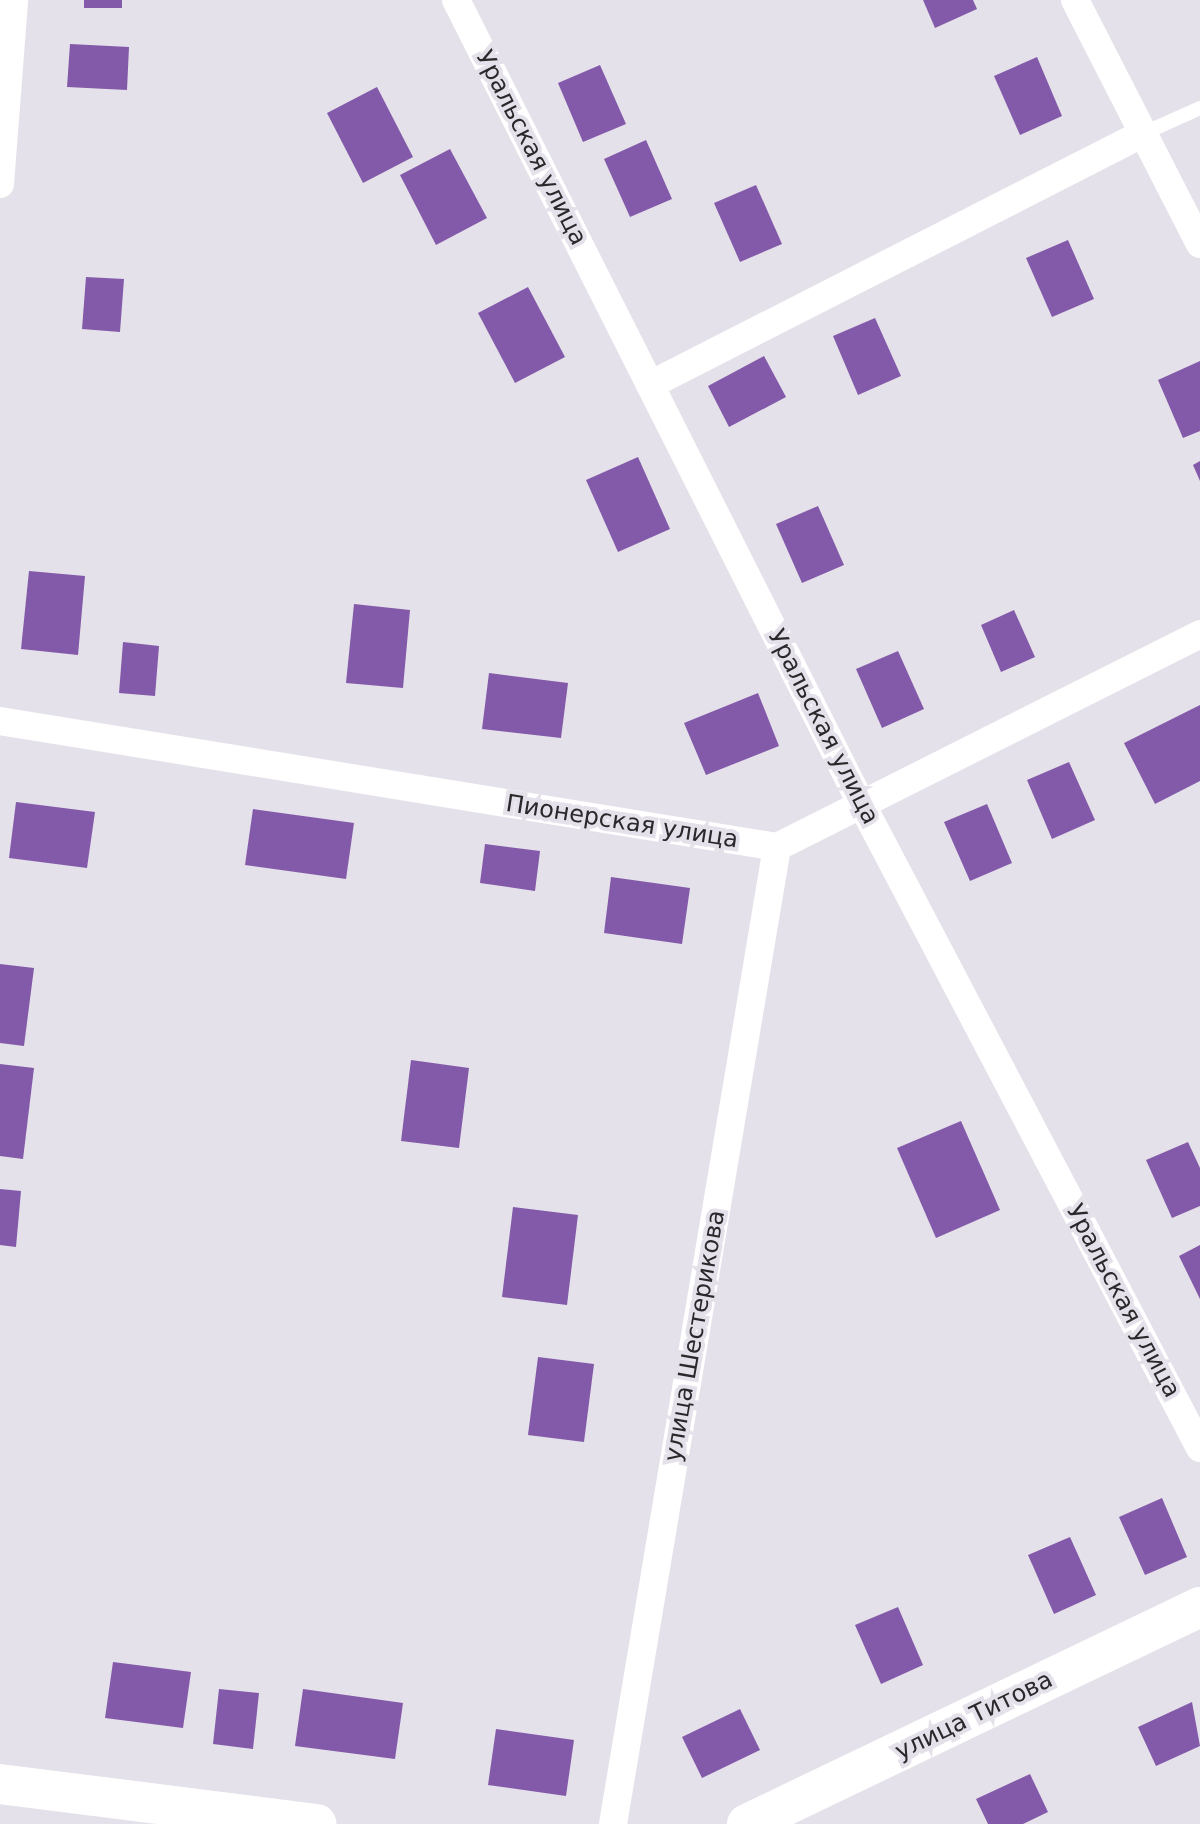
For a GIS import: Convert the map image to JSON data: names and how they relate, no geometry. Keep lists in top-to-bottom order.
{
  "streets": {
    "street": [
      "Уральская улица",
      "Пионерская улица",
      "улица Шестерикова",
      "улица Титова"
    ]
  },
  "crossings": [
    ["Пионерская улица", "улица Шестерикова"]
  ]
}
